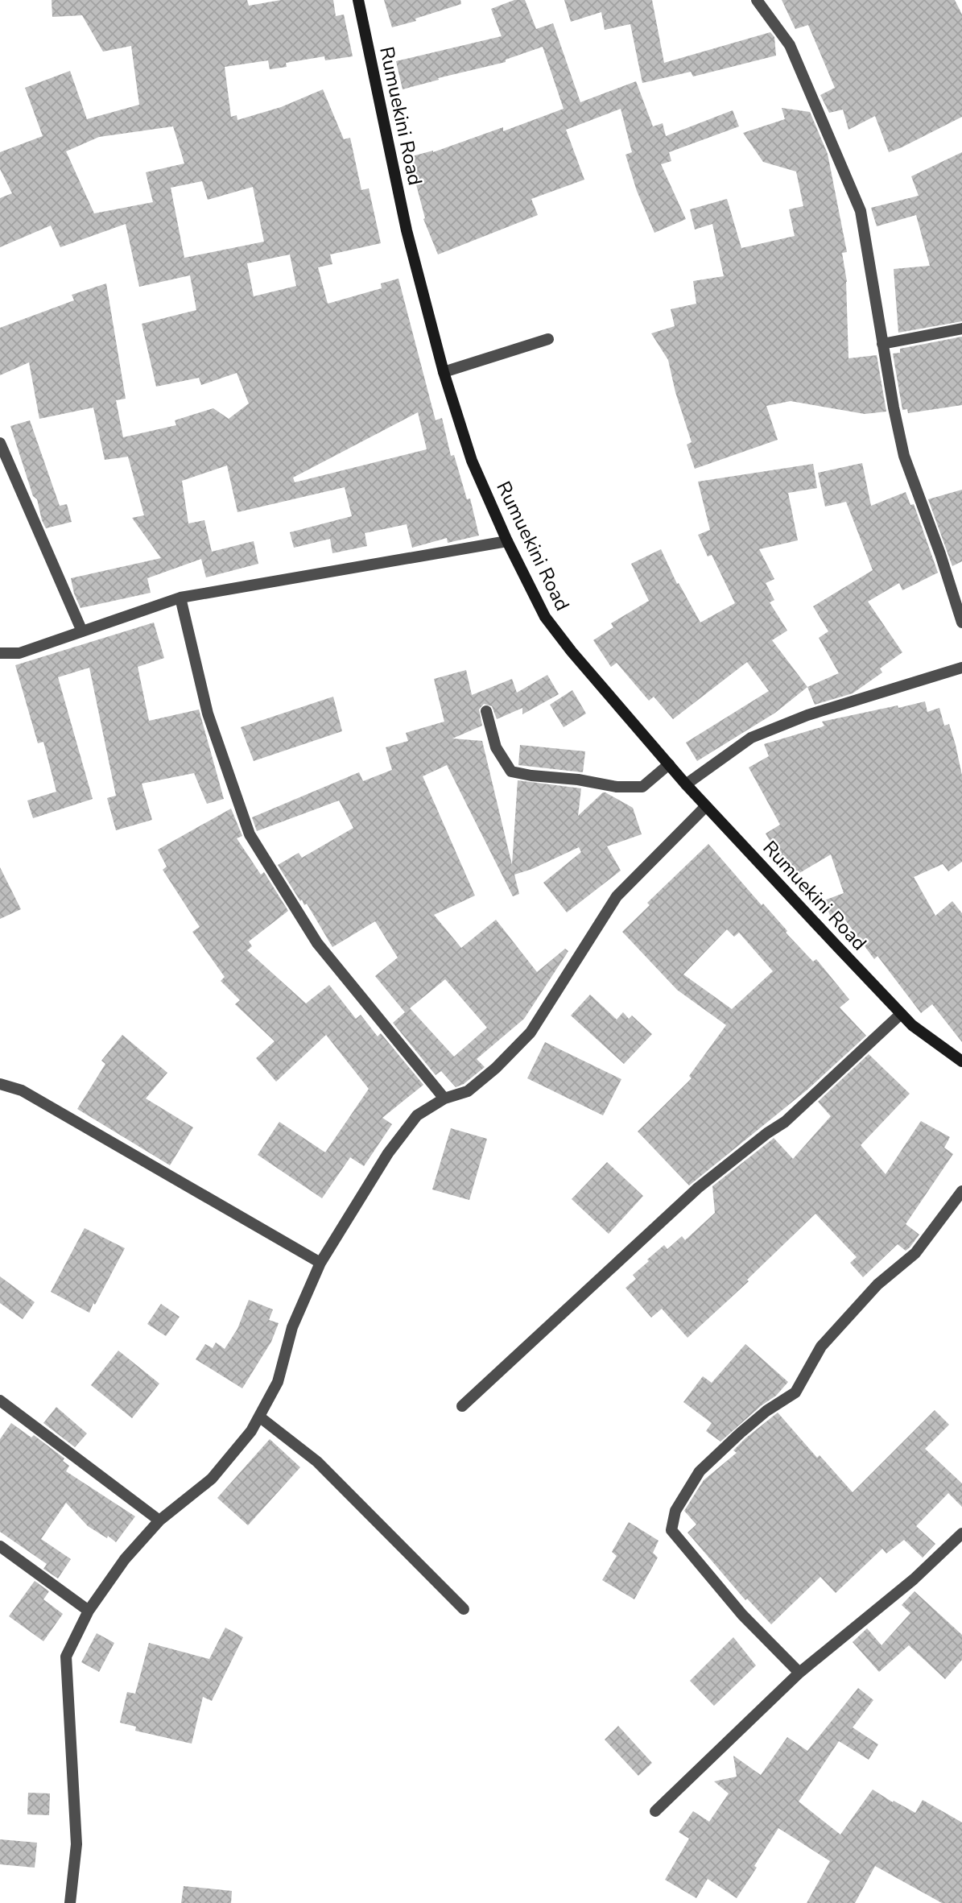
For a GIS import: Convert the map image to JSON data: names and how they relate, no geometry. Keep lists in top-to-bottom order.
{
  "streets": {
    "street": ["Rumuekini Road"]
  }
}
